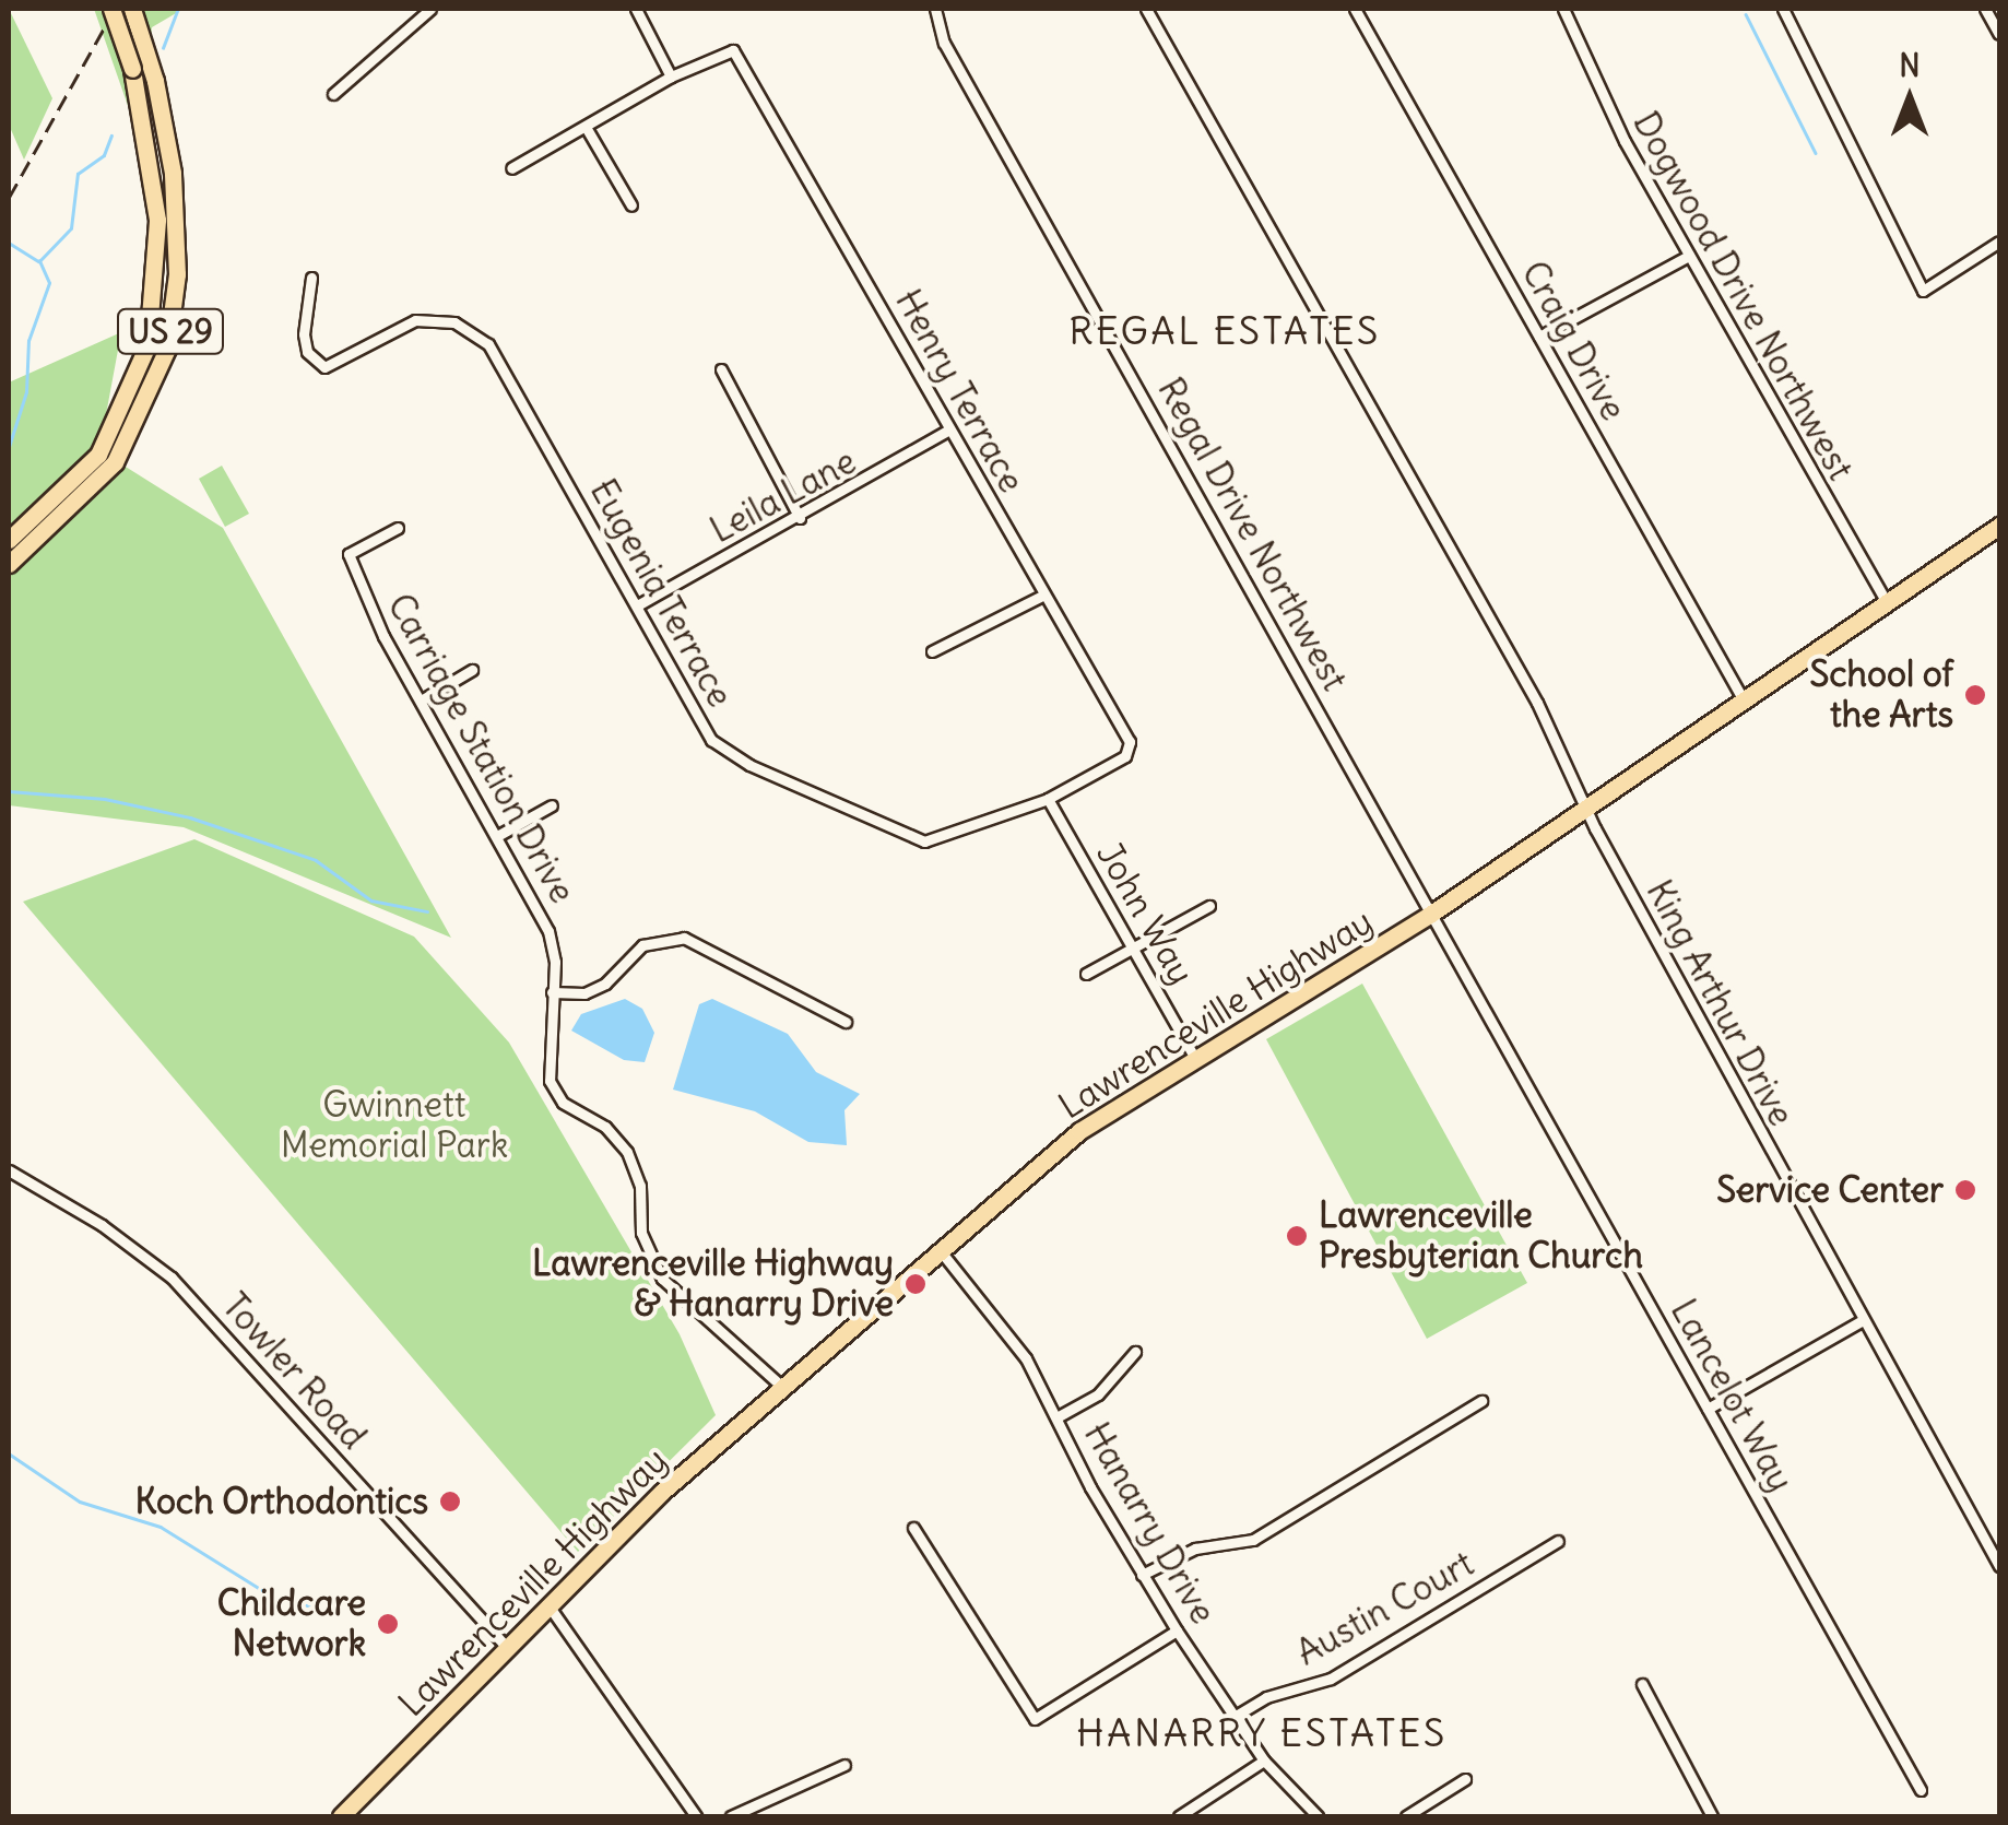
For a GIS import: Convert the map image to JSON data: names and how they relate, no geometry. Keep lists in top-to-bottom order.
{
  "streets": {
    "main road": ["US 29", "Lawrenceville Highway"],
    "street": [
      "Dogwood Drive Northwest",
      "Craig Drive",
      "Henry Terrace",
      "Leila Lane",
      "Regal Drive Northwest",
      "Eugenia Terrace",
      "Carriage Station Drive",
      "John Way",
      "King Arthur Drive",
      "Towler Road",
      "Lancelot Way",
      "Hanarry Drive",
      "Austin Court"
    ]
  },
  "crossings": [
    ["Dogwood Drive Northwest", "Lawrenceville Highway"],
    ["Craig Drive", "Lawrenceville Highway"],
    ["Henry Terrace", "Leila Lane"],
    ["Henry Terrace", "Eugenia Terrace"],
    ["Leila Lane", "Eugenia Terrace"],
    ["Regal Drive Northwest", "Lawrenceville Highway"],
    ["Regal Drive Northwest", "Lancelot Way"],
    ["Eugenia Terrace", "John Way"],
    ["Carriage Station Drive", "Lawrenceville Highway"],
    ["John Way", "Lawrenceville Highway"],
    ["King Arthur Drive", "Lawrenceville Highway"],
    ["Lawrenceville Highway", "Towler Road"],
    ["Lawrenceville Highway", "Lancelot Way"],
    ["Lawrenceville Highway", "Hanarry Drive"],
    ["Hanarry Drive", "Austin Court"]
  ],
  "districts": ["REGAL ESTATES", "HANARRY ESTATES"],
  "parks": ["Gwinnett Memorial Park"],
  "places": [
    "School of the Arts",
    "Service Center",
    "Lawrenceville Presbyterian Church",
    "Lawrenceville Highway & Hanarry Drive",
    "Koch Orthodontics",
    "Childcare Network"
  ],
  "north": "top"
}
